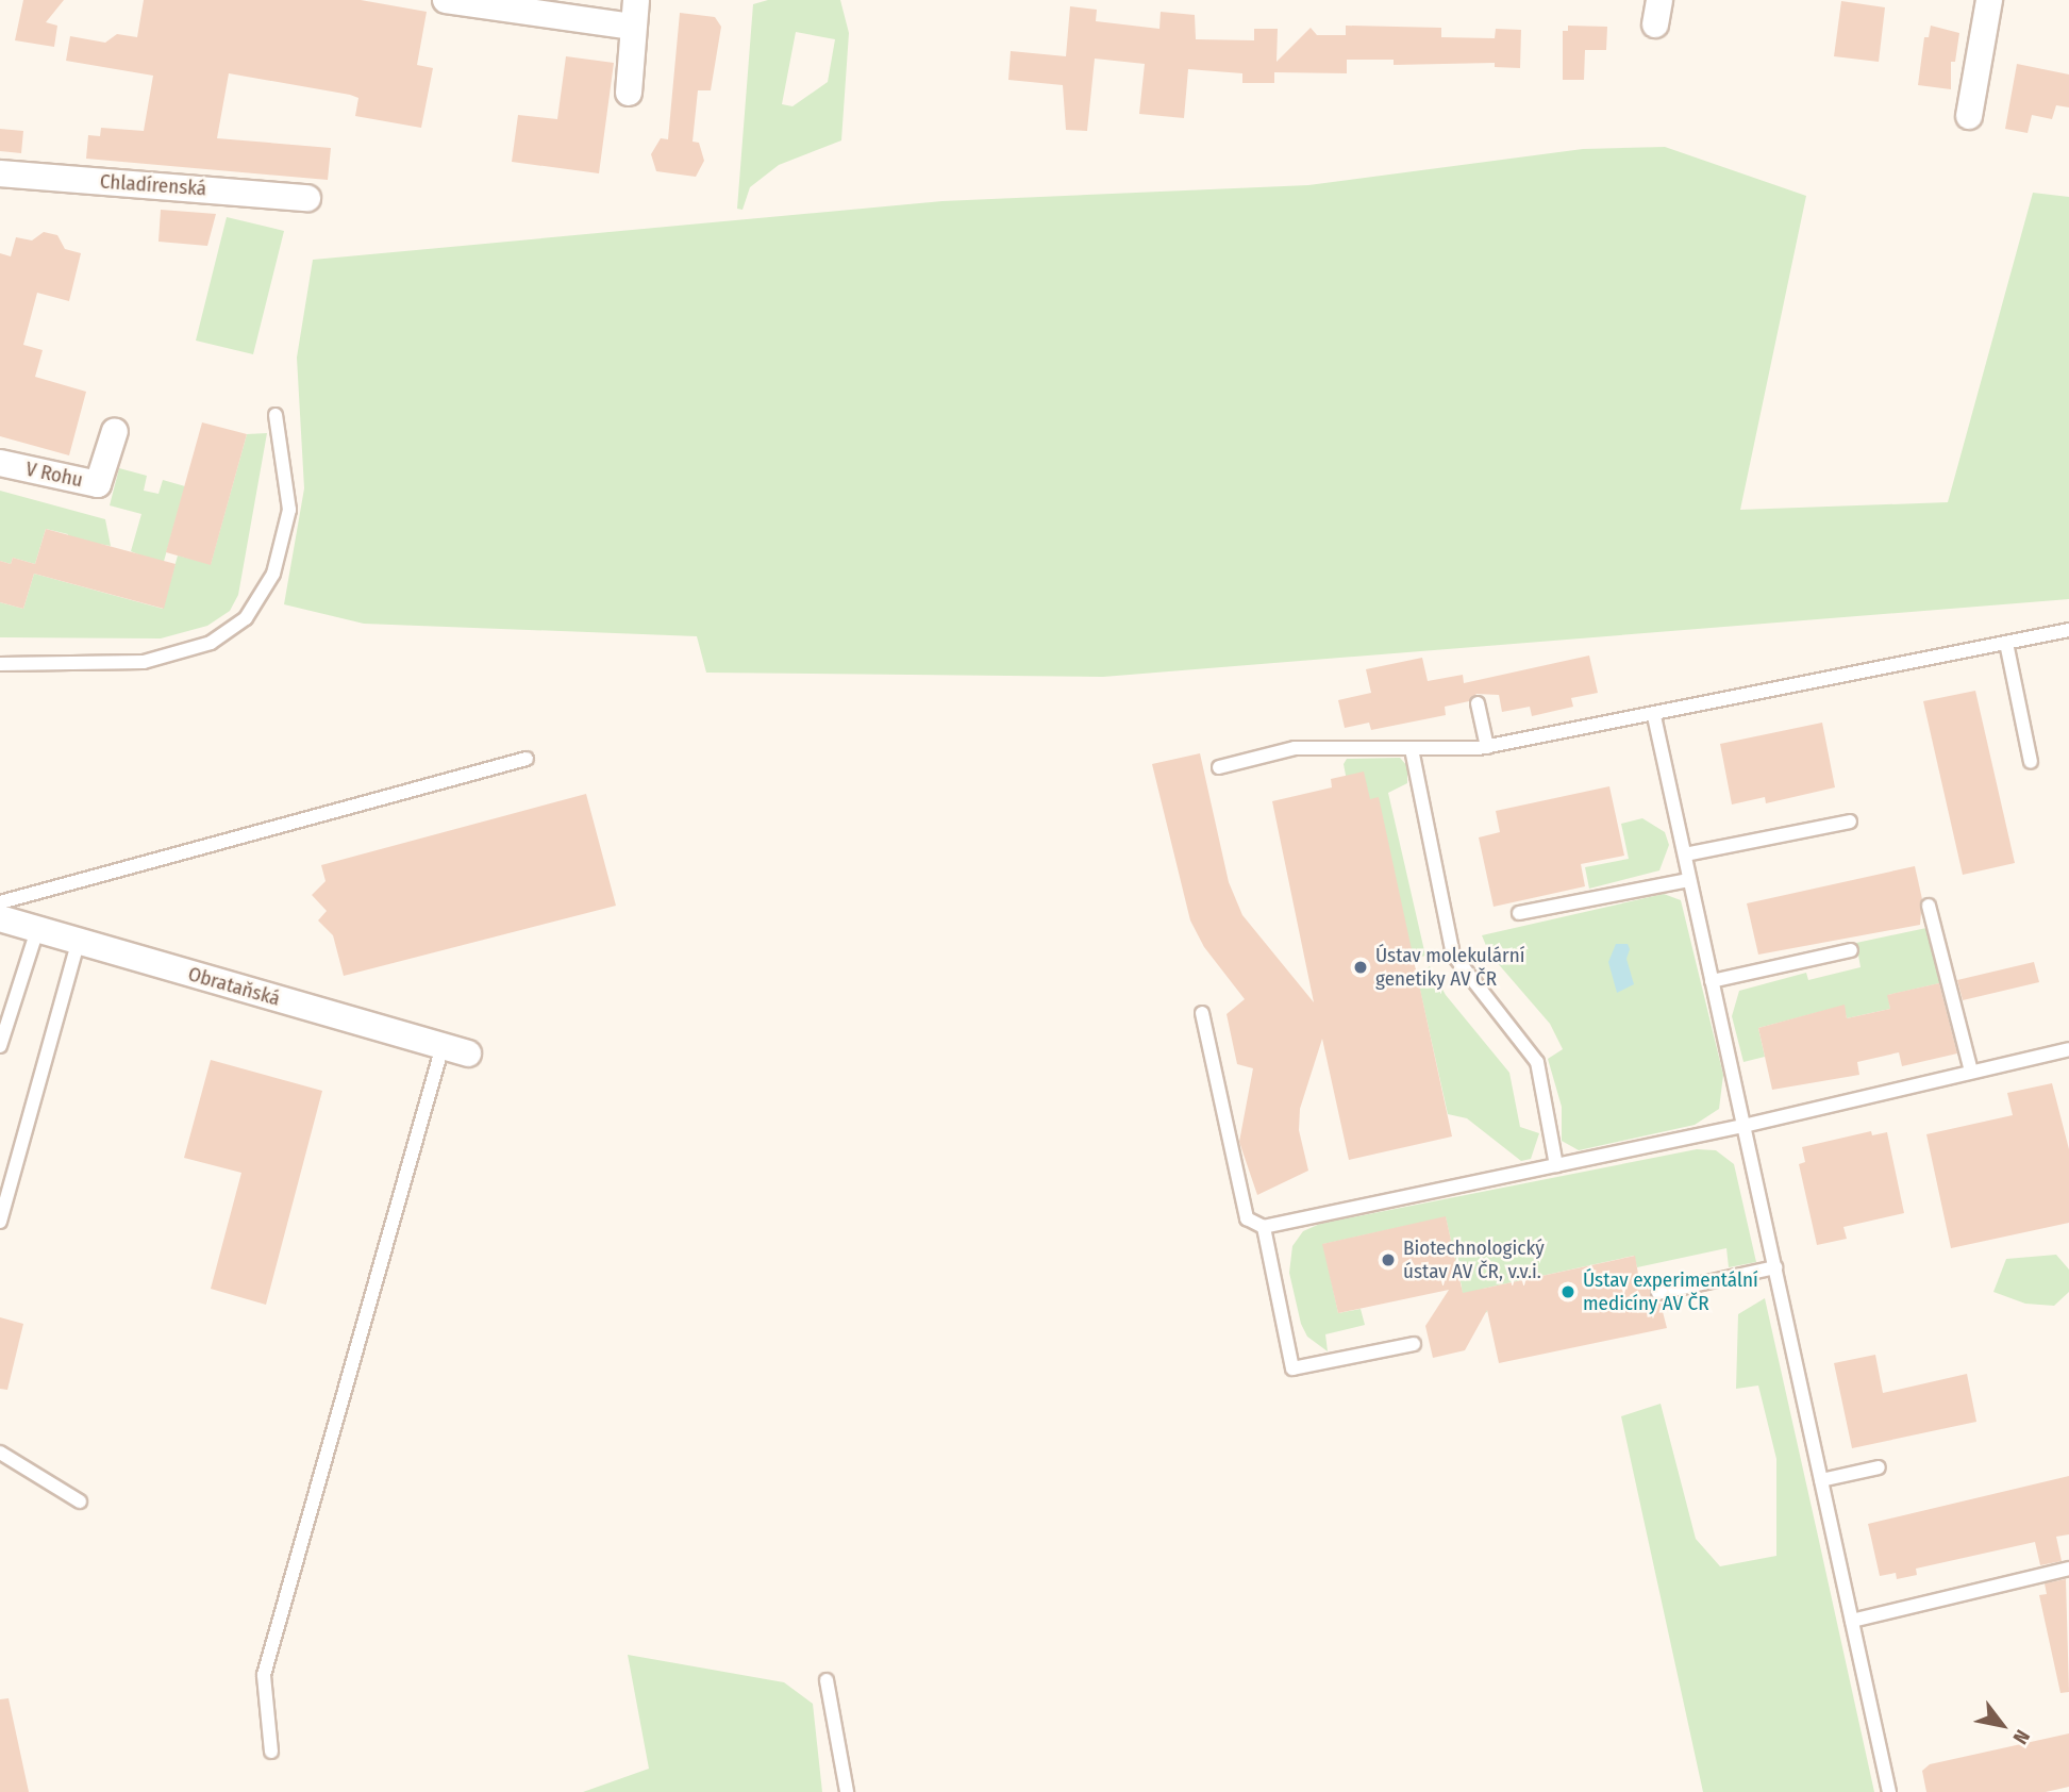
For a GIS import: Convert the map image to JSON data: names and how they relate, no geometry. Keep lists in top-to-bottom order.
{
  "streets": {
    "street": ["Chladírenská", "V Rohu", "Obrataňská"]
  },
  "places": ["Ústav molekulární genetiky AV ČR", "Biotechnologický ústav AV ČR, v.v.i.", "Ústav experimentální medicíny AV ČR"],
  "north": "bottom right"
}
